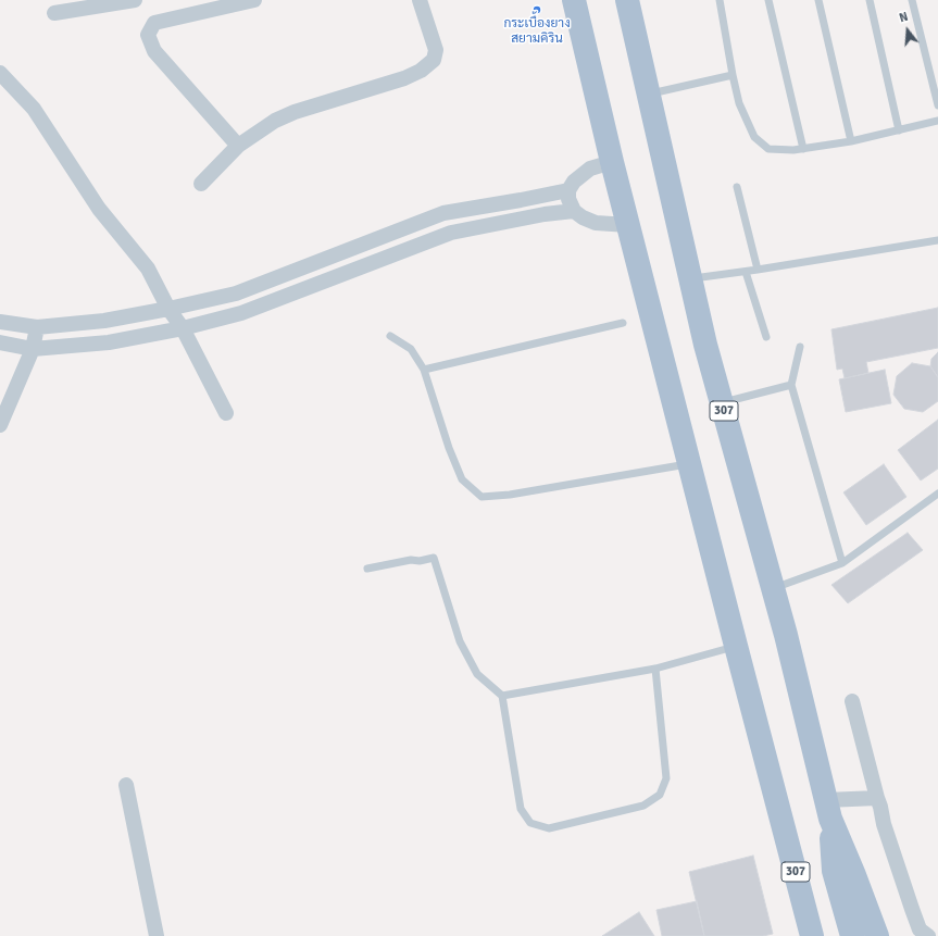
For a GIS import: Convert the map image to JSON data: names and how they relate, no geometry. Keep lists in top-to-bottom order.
{
  "streets": {
    "main road": ["307"]
  },
  "places": ["กระเบื้องยาง สยามคิริน"],
  "north": "top"
}
